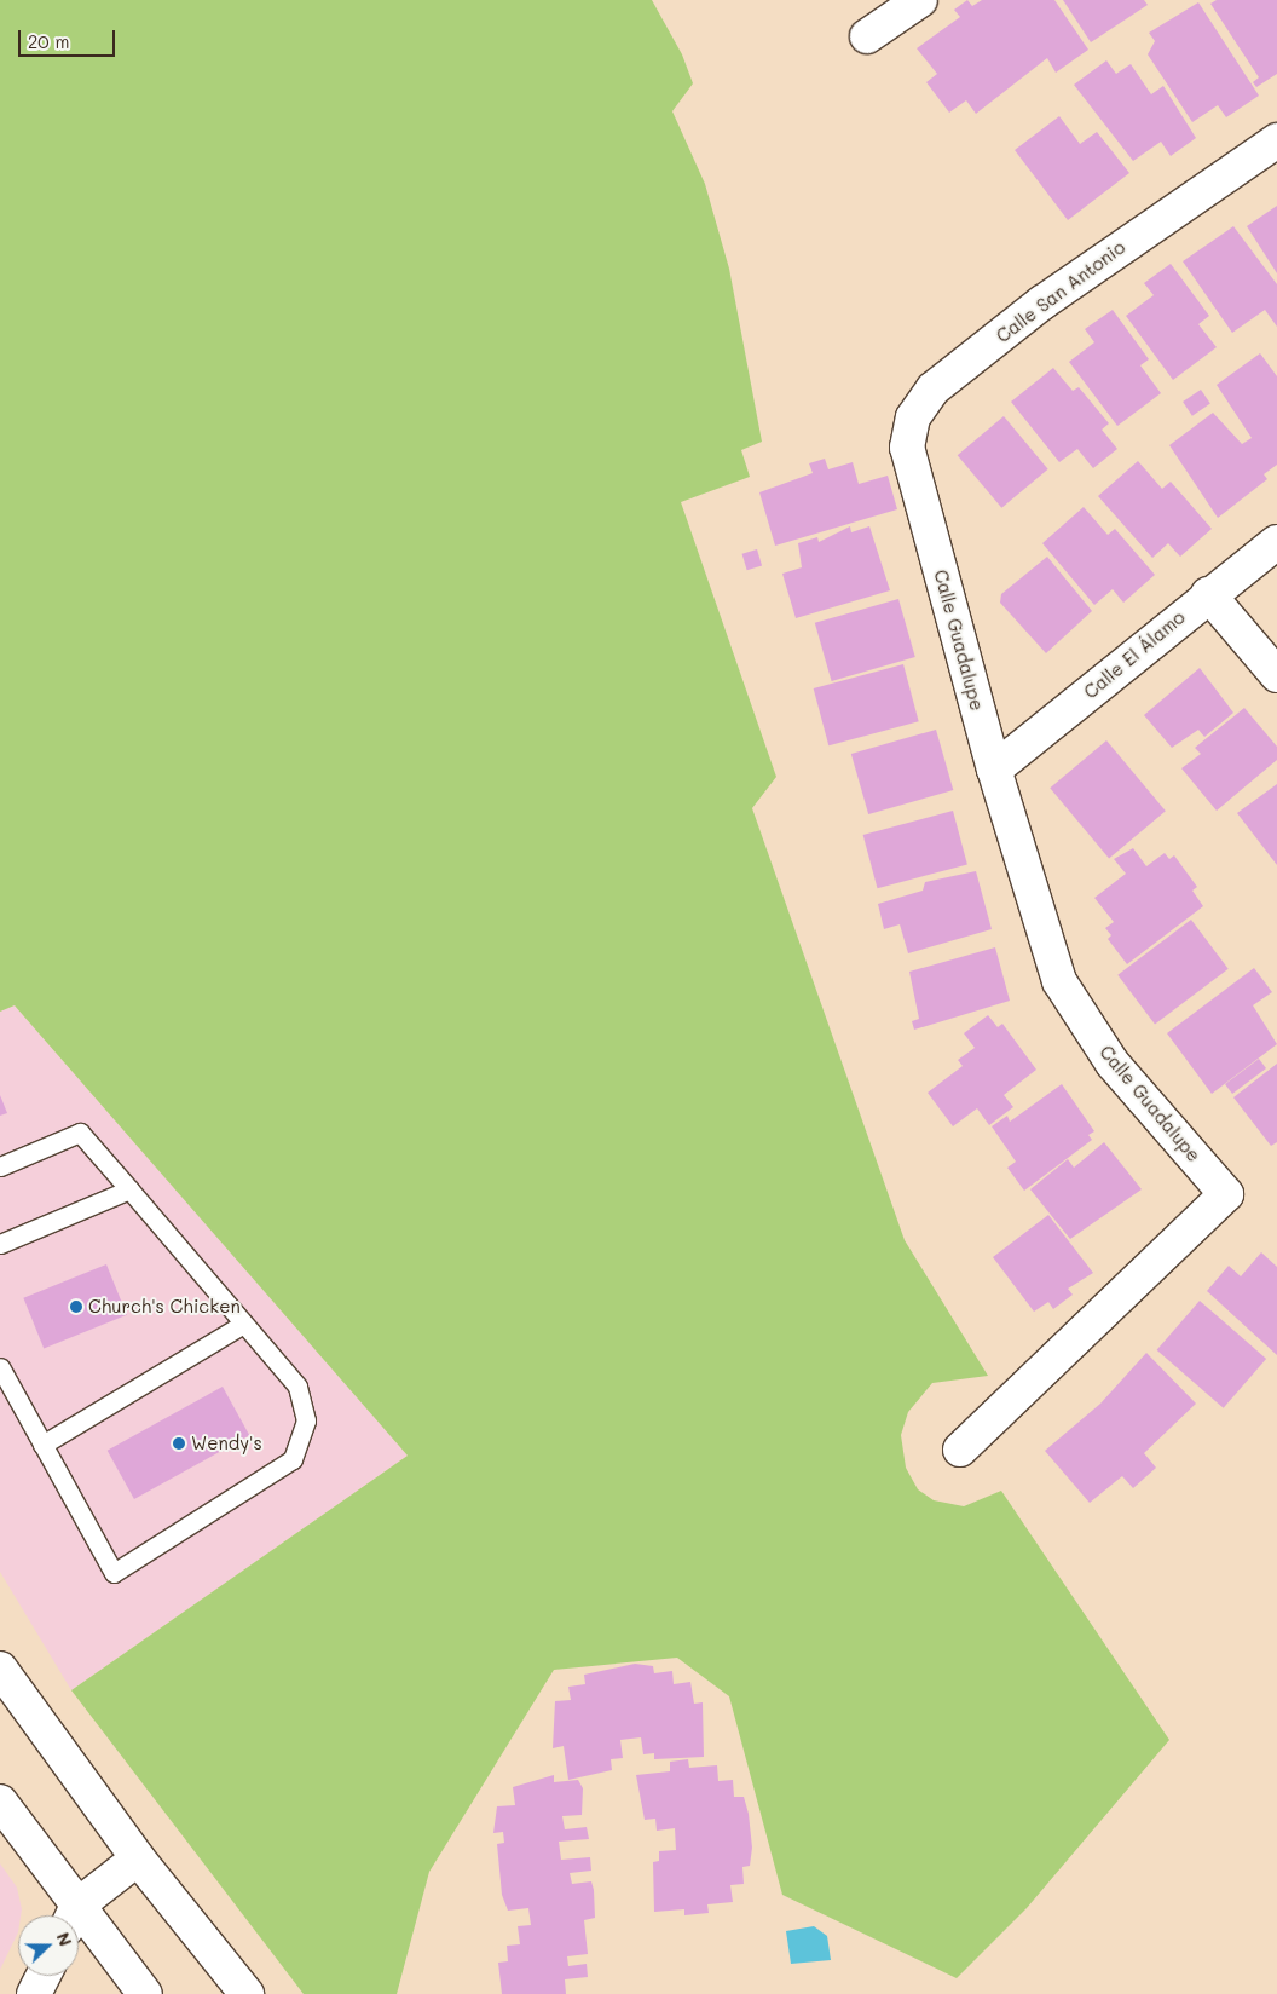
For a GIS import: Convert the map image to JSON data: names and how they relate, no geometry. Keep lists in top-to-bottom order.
{
  "streets": {
    "street": ["Calle San Antonio", "Calle Guadalupe", "Calle El Álamo"]
  },
  "crossings": [
    ["Calle San Antonio", "Calle Guadalupe"],
    ["Calle Guadalupe", "Calle El Álamo"]
  ],
  "places": ["Church's Chicken", "Wendy's"],
  "scale_bar": "20 m",
  "north": "right"
}
